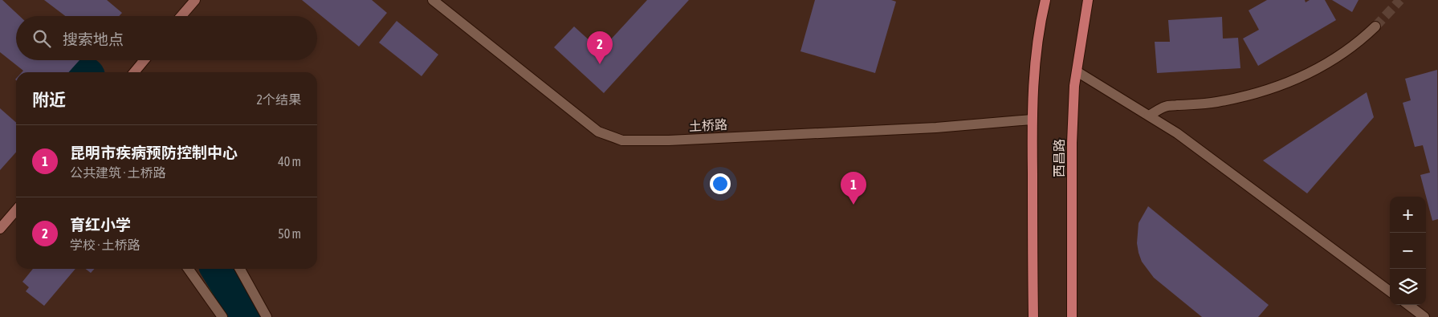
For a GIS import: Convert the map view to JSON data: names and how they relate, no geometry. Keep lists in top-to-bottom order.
{
  "streets": {
    "main road": ["西昌路"],
    "street": ["土桥路"]
  },
  "crossings": [
    ["土桥路", "西昌路"]
  ],
  "page": {
    "search": "搜索地点",
    "pins": ["2", "1"],
    "heading": ["附近", "2个结果"],
    "list": [
      {
        "mark": "1",
        "name": "昆明市疾病预防控制中心",
        "note": "公共建筑 · 土桥路",
        "value": "40 m"
      },
      {
        "mark": "2",
        "name": "育红小学",
        "note": "学校 · 土桥路",
        "value": "50 m"
      }
    ],
    "map_buttons": ["+", "−"]
  }
}
